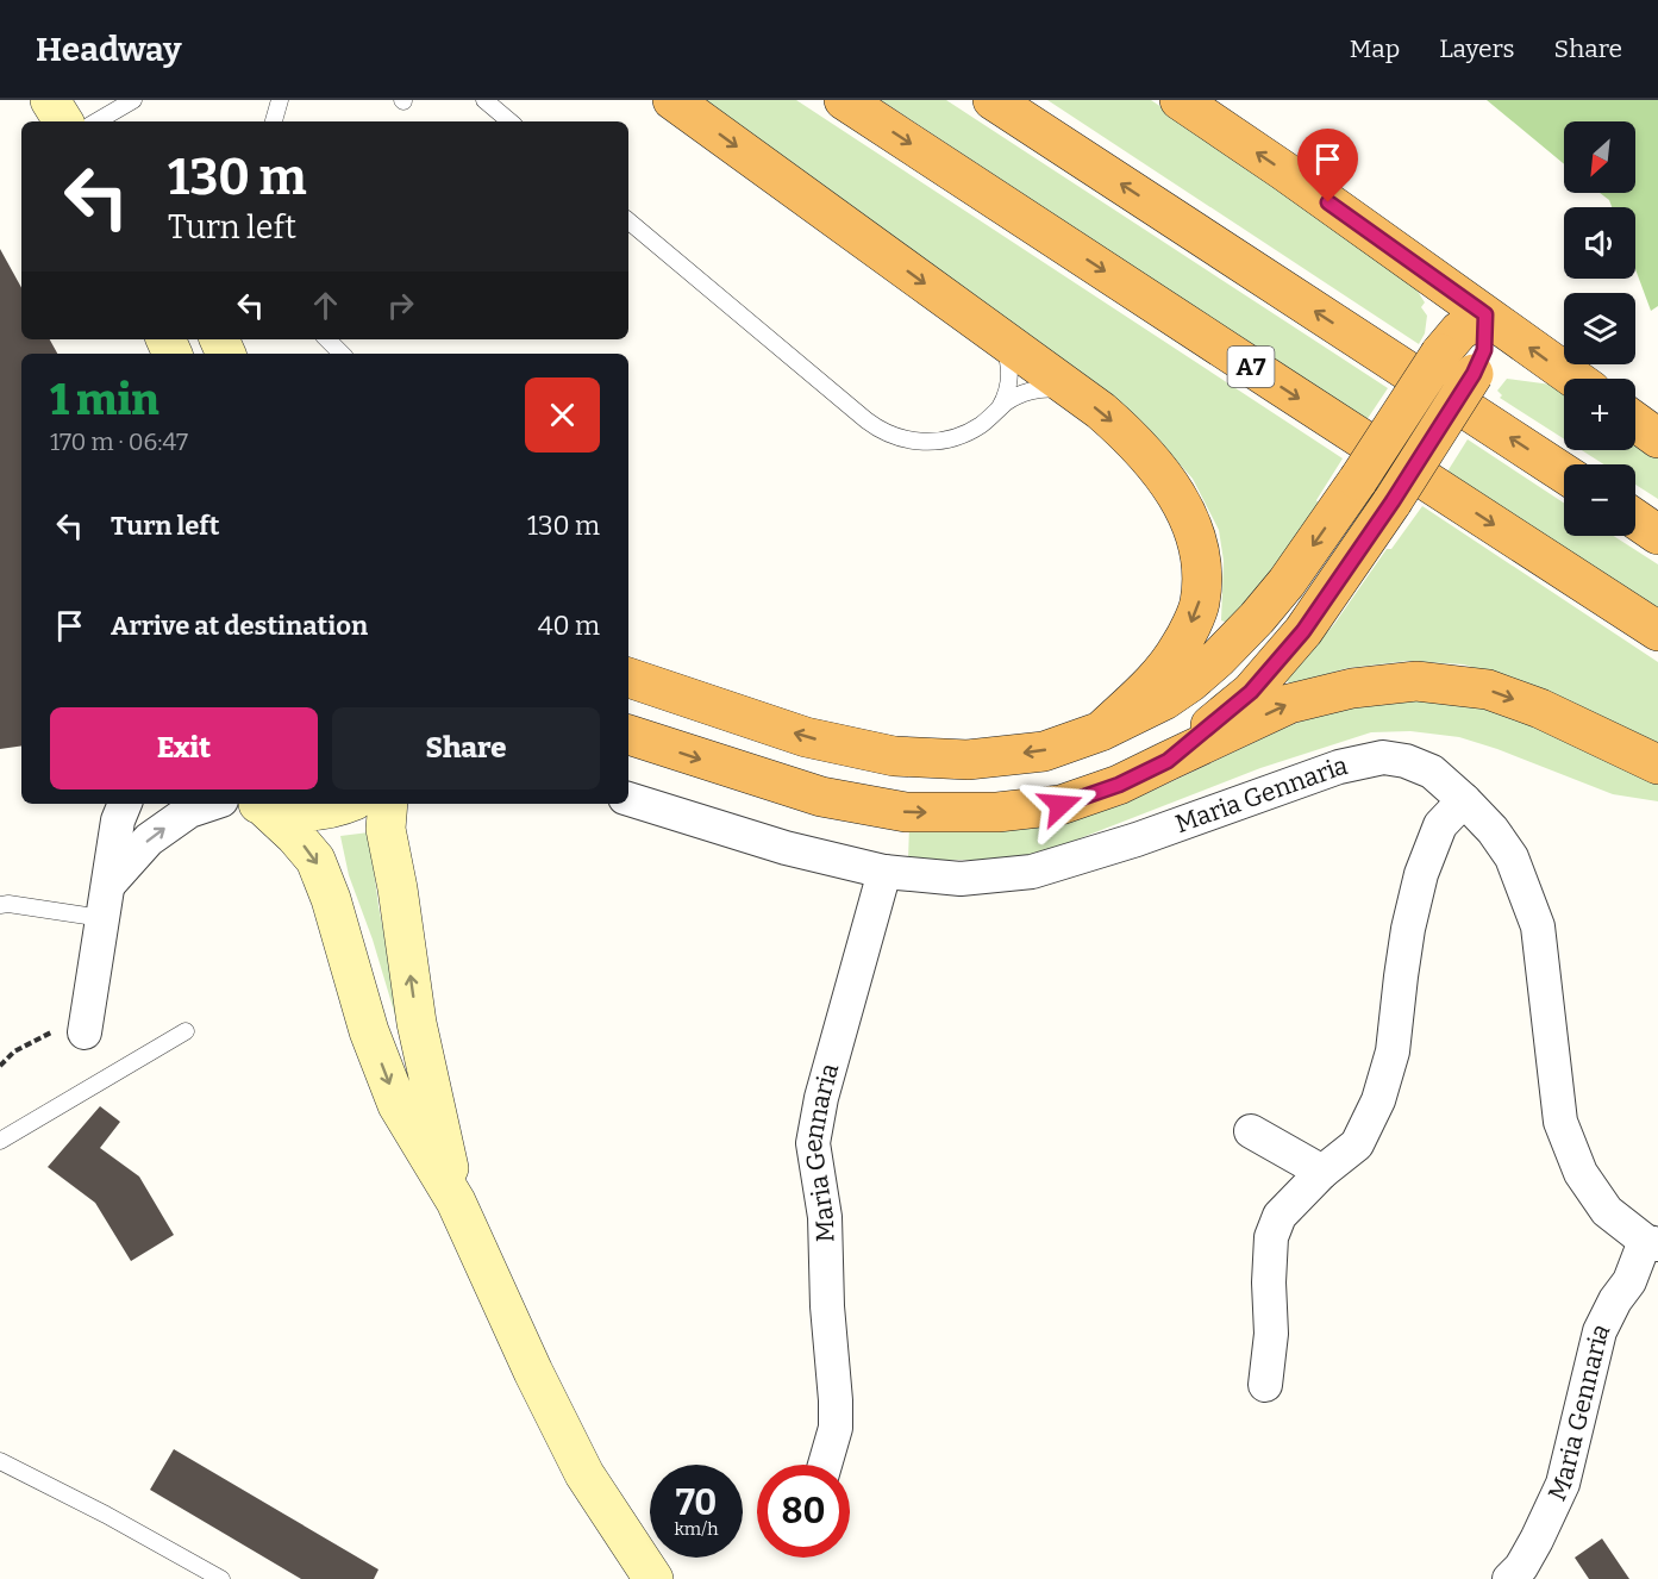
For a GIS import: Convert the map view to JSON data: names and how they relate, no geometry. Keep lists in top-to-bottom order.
{
  "streets": {
    "highway": ["A7"],
    "street": ["Maria Gennaria"]
  },
  "north": "bottom left",
  "page": {
    "header": "Headway",
    "nav": ["Map", "Layers", "Share"],
    "map_buttons": ["+", "−"],
    "turn": ["130 m", "Turn left"],
    "heading": ["1 min", "170 m · 06:47"],
    "list": [
      {
        "name": "Turn left",
        "value": "130 m"
      },
      {
        "name": "Arrive at destination",
        "value": "40 m"
      }
    ],
    "buttons": ["Exit", "Share"],
    "speed": "70 km/h",
    "limit": "80"
  }
}
